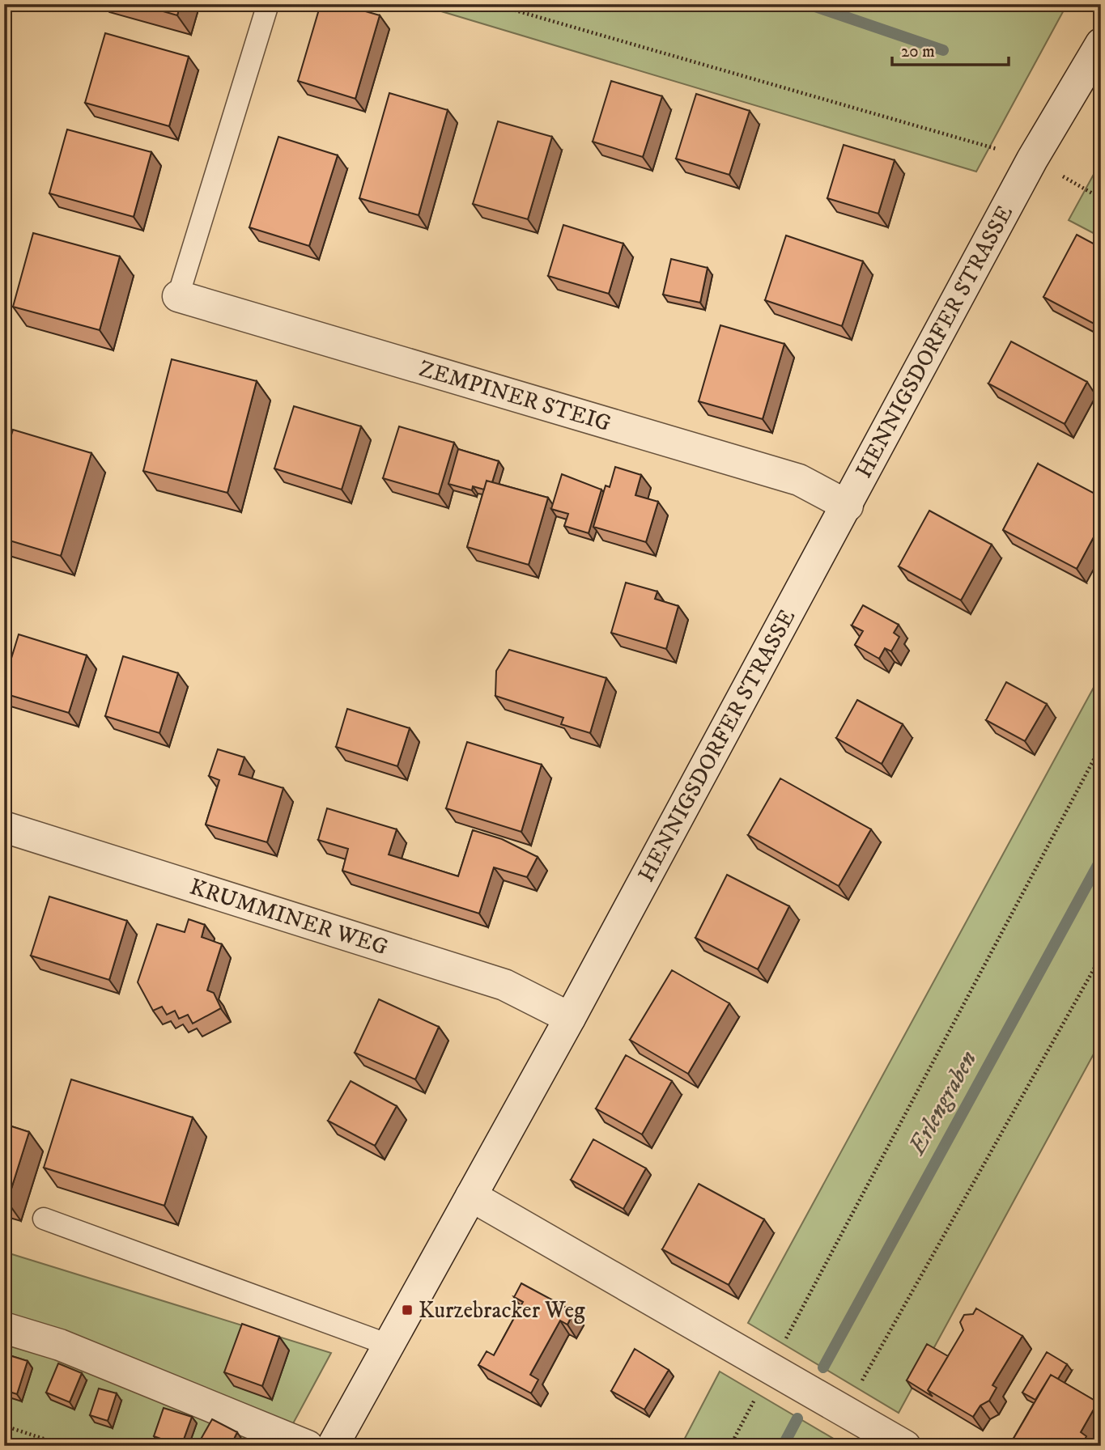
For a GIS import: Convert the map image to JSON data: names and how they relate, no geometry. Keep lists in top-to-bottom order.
{
  "streets": {
    "street": ["HENNIGSDORFER STRASSE", "ZEMPINER STEIG", "KRUMMINER WEG"]
  },
  "crossings": [
    ["HENNIGSDORFER STRASSE", "ZEMPINER STEIG"],
    ["HENNIGSDORFER STRASSE", "KRUMMINER WEG"]
  ],
  "water": ["Erlengraben"],
  "places": {
    "transit": ["Kurzebracker Weg"]
  },
  "scale_bar": "20 m"
}
